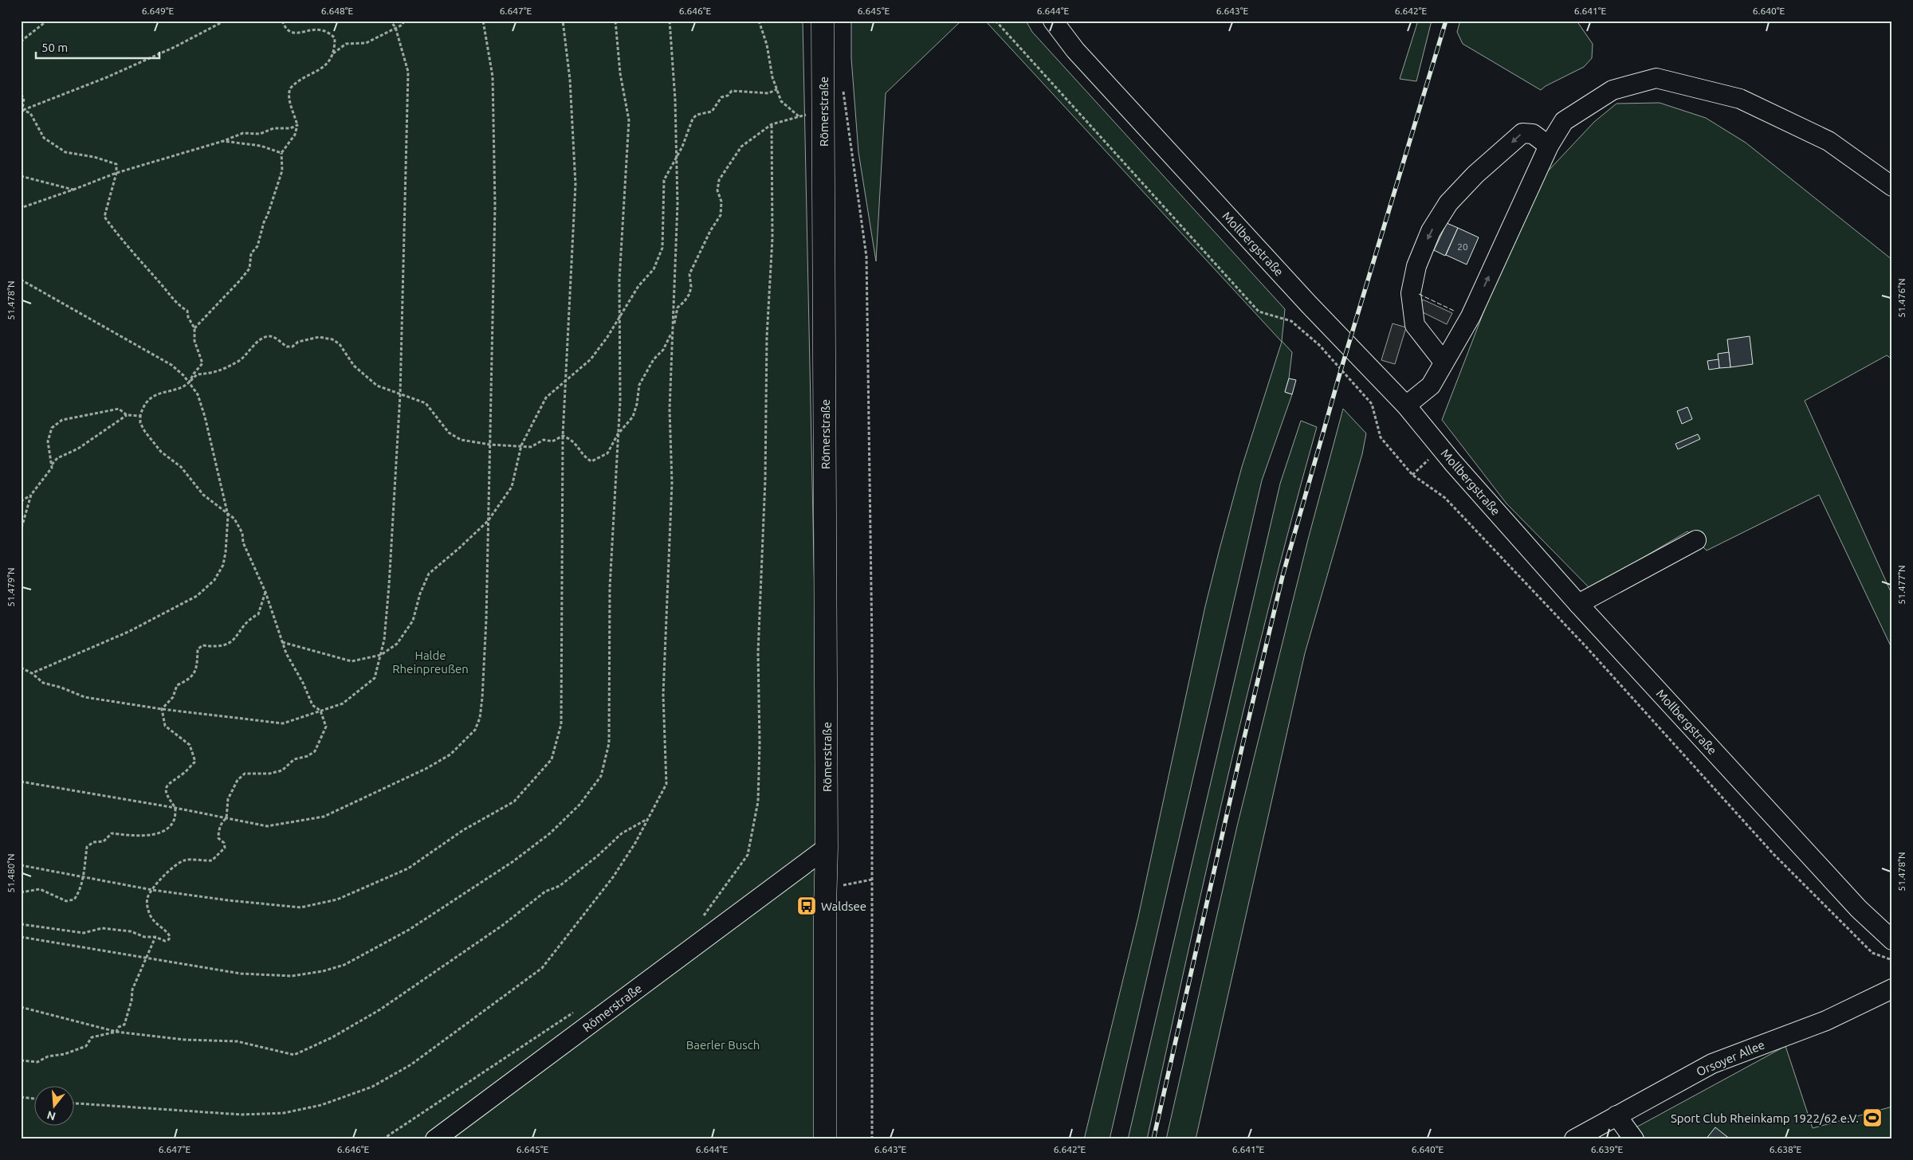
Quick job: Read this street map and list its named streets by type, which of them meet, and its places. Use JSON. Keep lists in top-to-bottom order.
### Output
{
  "streets": {
    "main road": ["Römerstraße"],
    "street": ["Mollbergstraße", "Orsoyer Allee"]
  },
  "parks": ["Halde Rheinpreußen", "Baerler Busch"],
  "places": {
    "bus stop": ["Waldsee"],
    "sports": ["Sport Club Rheinkamp 1922/62 e.V."]
  },
  "house_numbers": ["20"],
  "scale_bar": "50 m",
  "north": "bottom",
  "coordinates": [
    "6.649°E",
    "6.648°E",
    "6.647°E",
    "6.646°E",
    "6.645°E",
    "6.644°E",
    "6.643°E",
    "6.642°E",
    "6.641°E",
    "6.640°E",
    "51.476°N",
    "51.478°N",
    "51.477°N",
    "51.479°N",
    "51.480°N",
    "6.639°E",
    "6.638°E"
  ]
}
